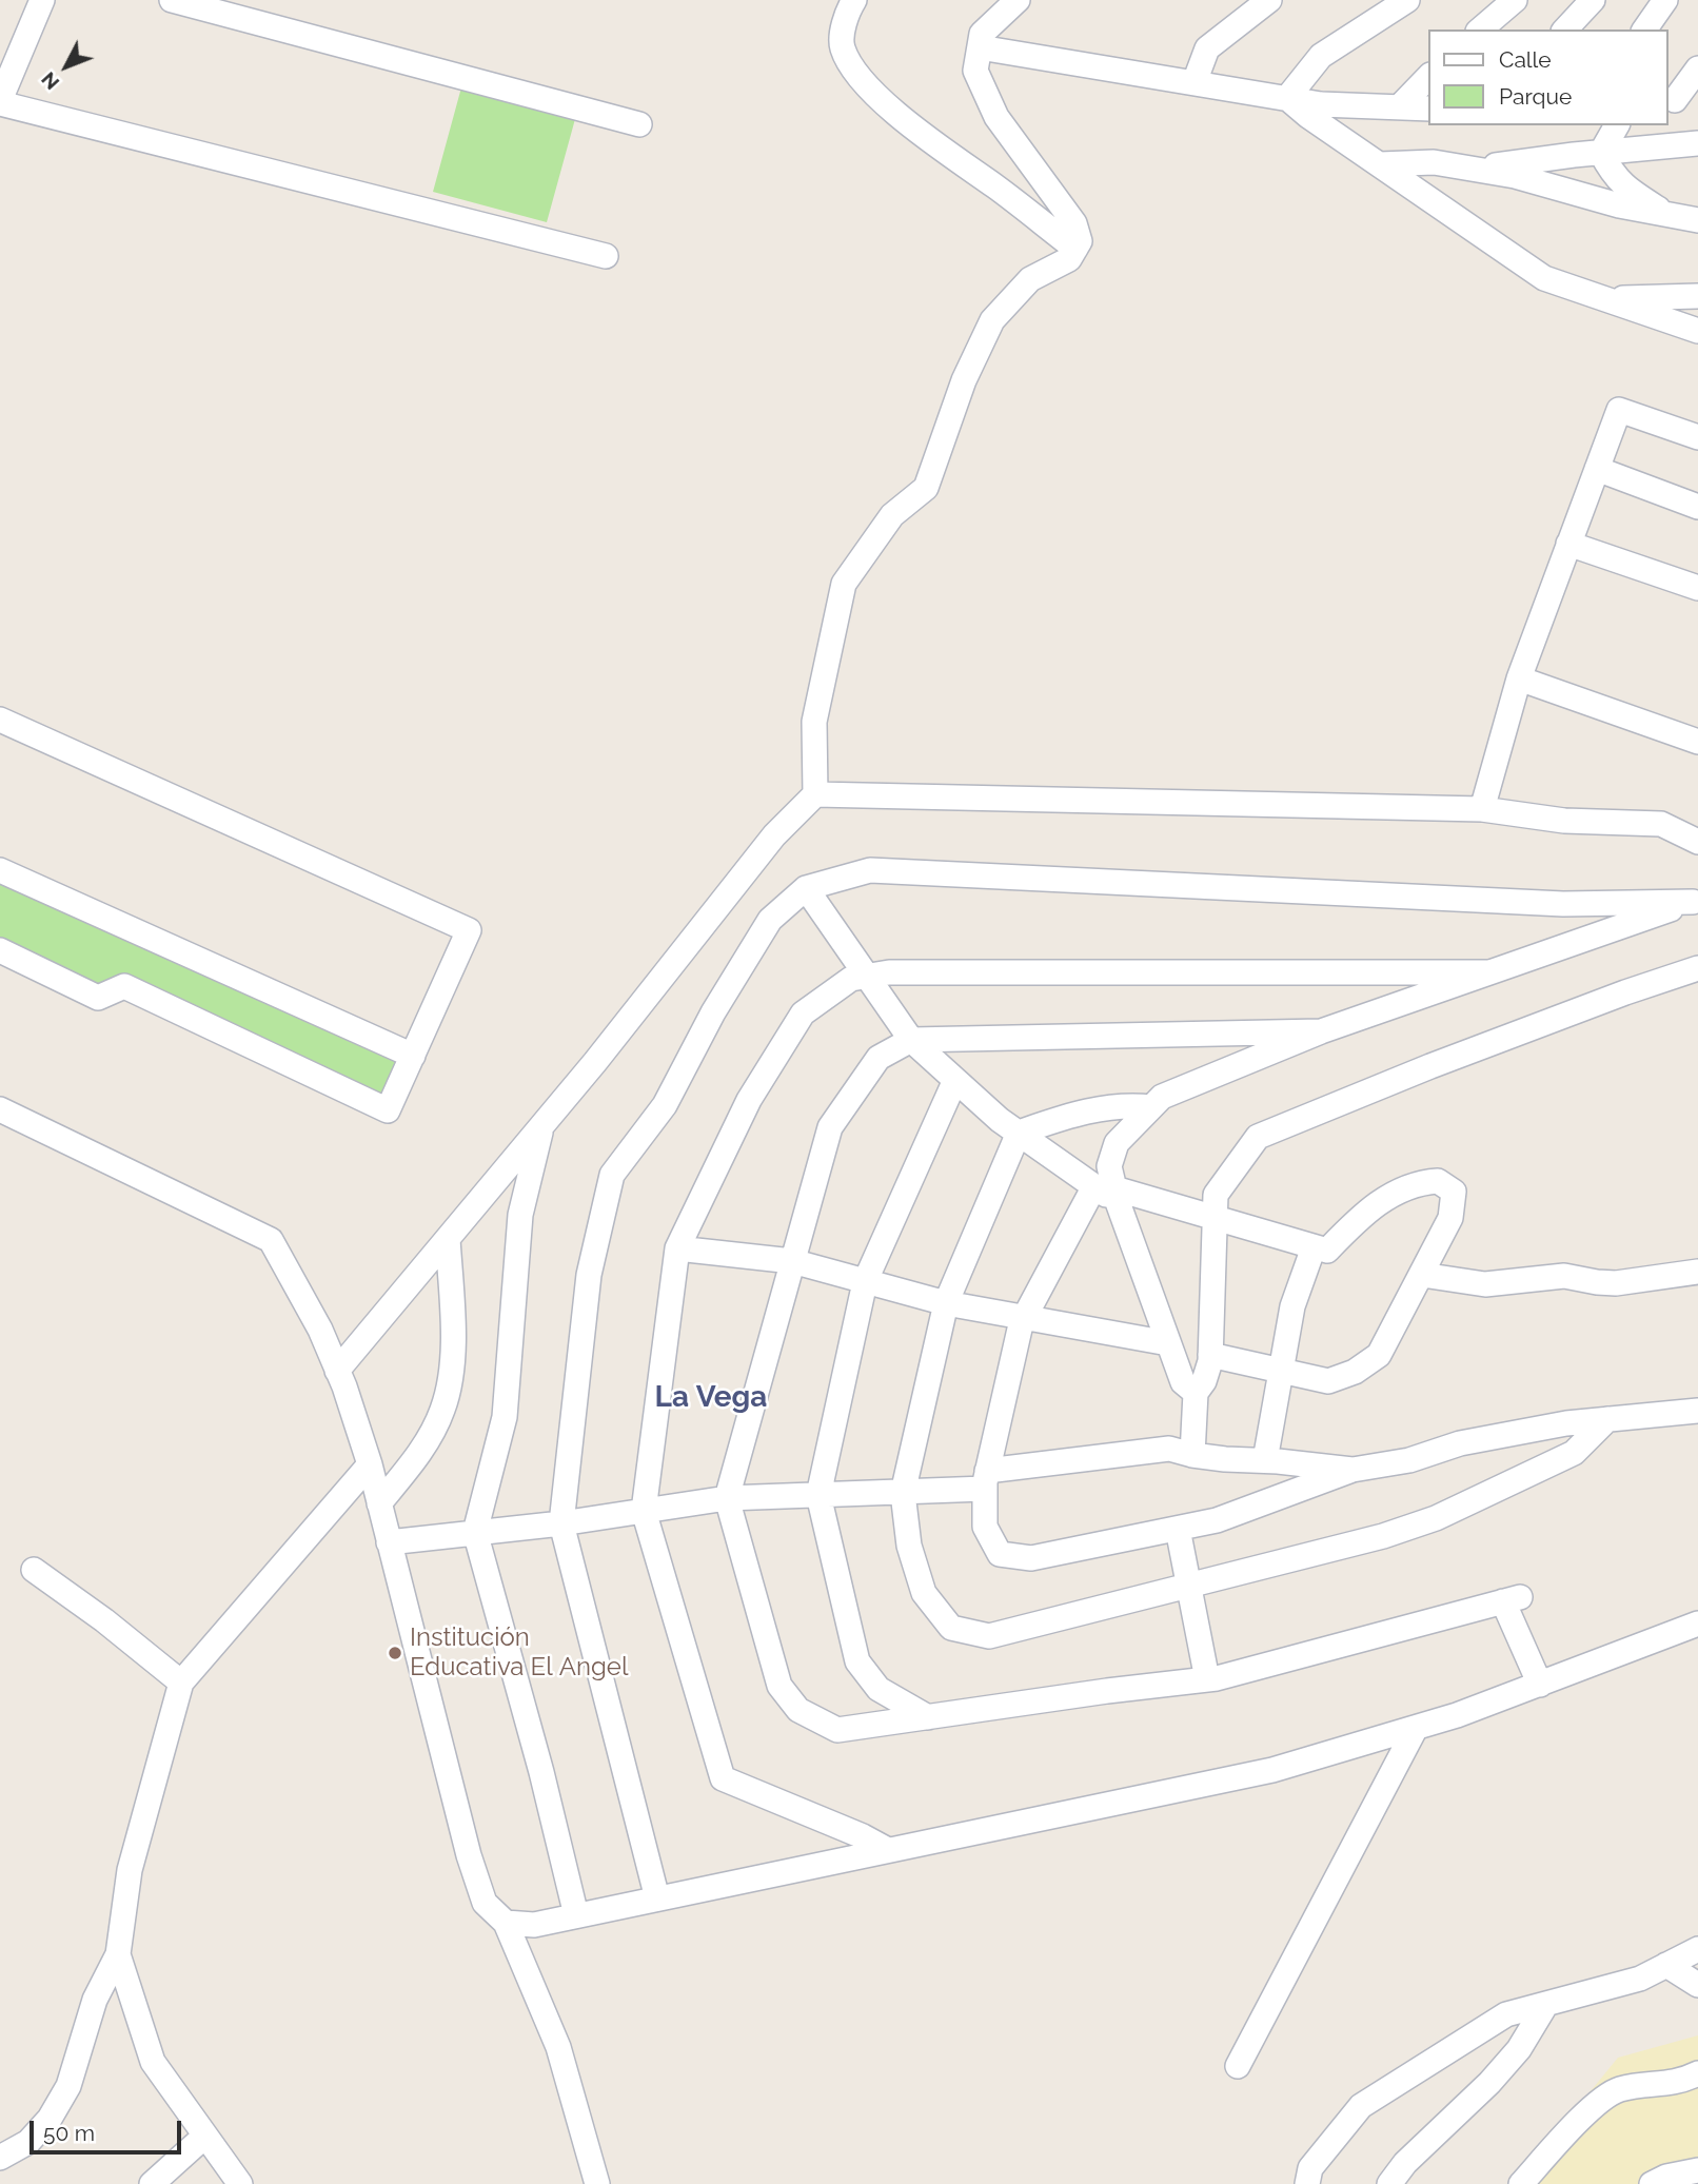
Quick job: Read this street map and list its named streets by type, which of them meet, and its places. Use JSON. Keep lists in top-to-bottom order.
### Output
{
  "districts": ["La Vega"],
  "places": ["Institución Educativa El Angel"],
  "legend": ["Calle", "Parque"],
  "scale_bar": "50 m",
  "north": "bottom left"
}
